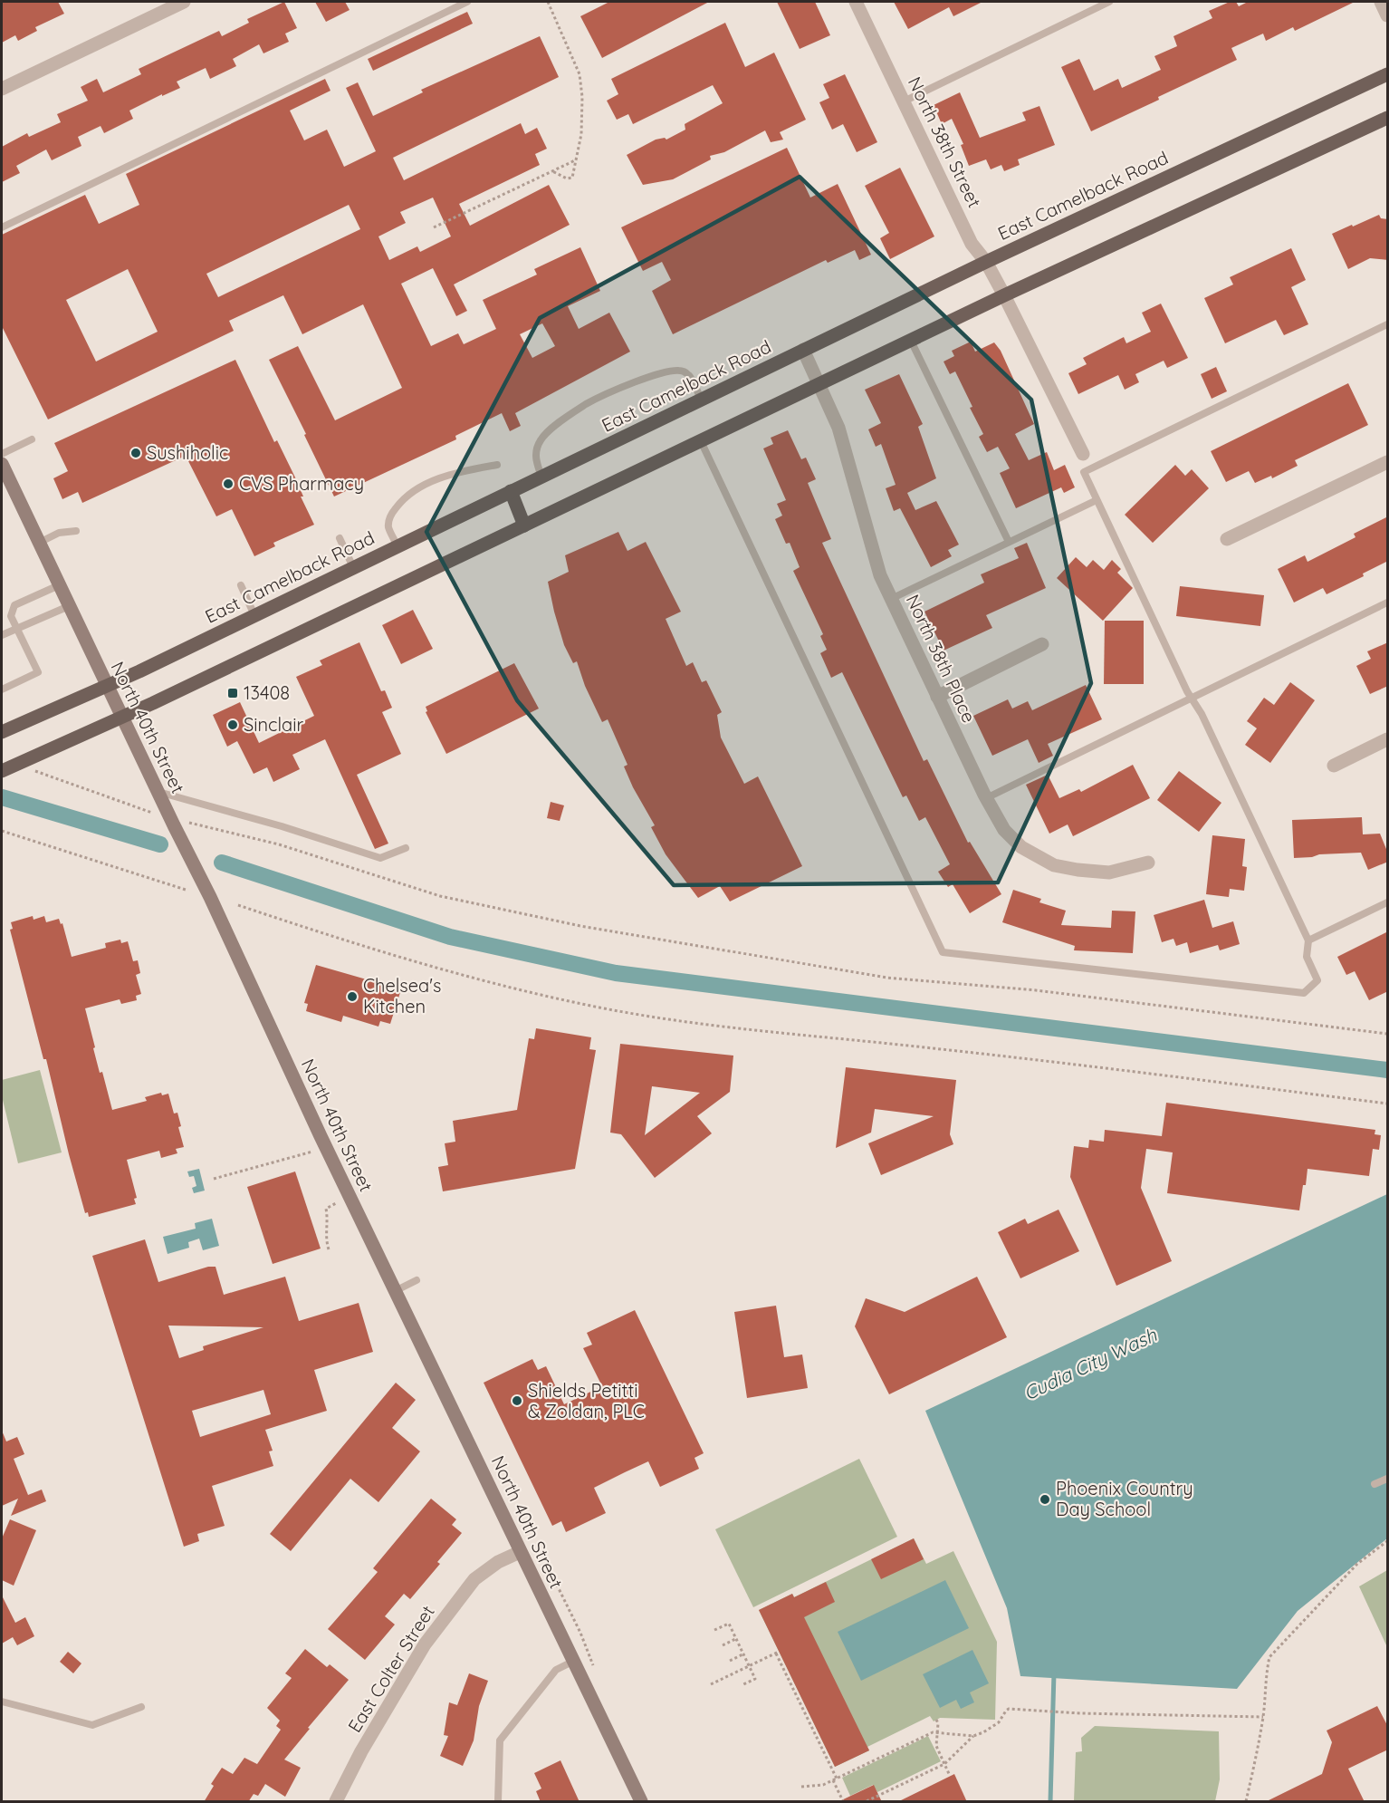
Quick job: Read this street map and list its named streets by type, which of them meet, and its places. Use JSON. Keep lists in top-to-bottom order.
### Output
{
  "streets": {
    "main road": ["East Camelback Road", "North 40th Street"],
    "street": ["North 38th Street", "North 38th Place", "East Colter Street"]
  },
  "crossings": [
    ["North 38th Street", "East Camelback Road"],
    ["East Camelback Road", "North 38th Place"],
    ["East Camelback Road", "North 40th Street"],
    ["North 40th Street", "East Colter Street"]
  ],
  "water": ["Cudia City Wash"],
  "places": {
    "other": [
      "Sushiholic",
      "CVS Pharmacy",
      "Sinclair",
      "Chelsea's Kitchen",
      "Shields Petitti & Zoldan, PLC",
      "Phoenix Country Day School"
    ],
    "transit": ["13408"]
  }
}
